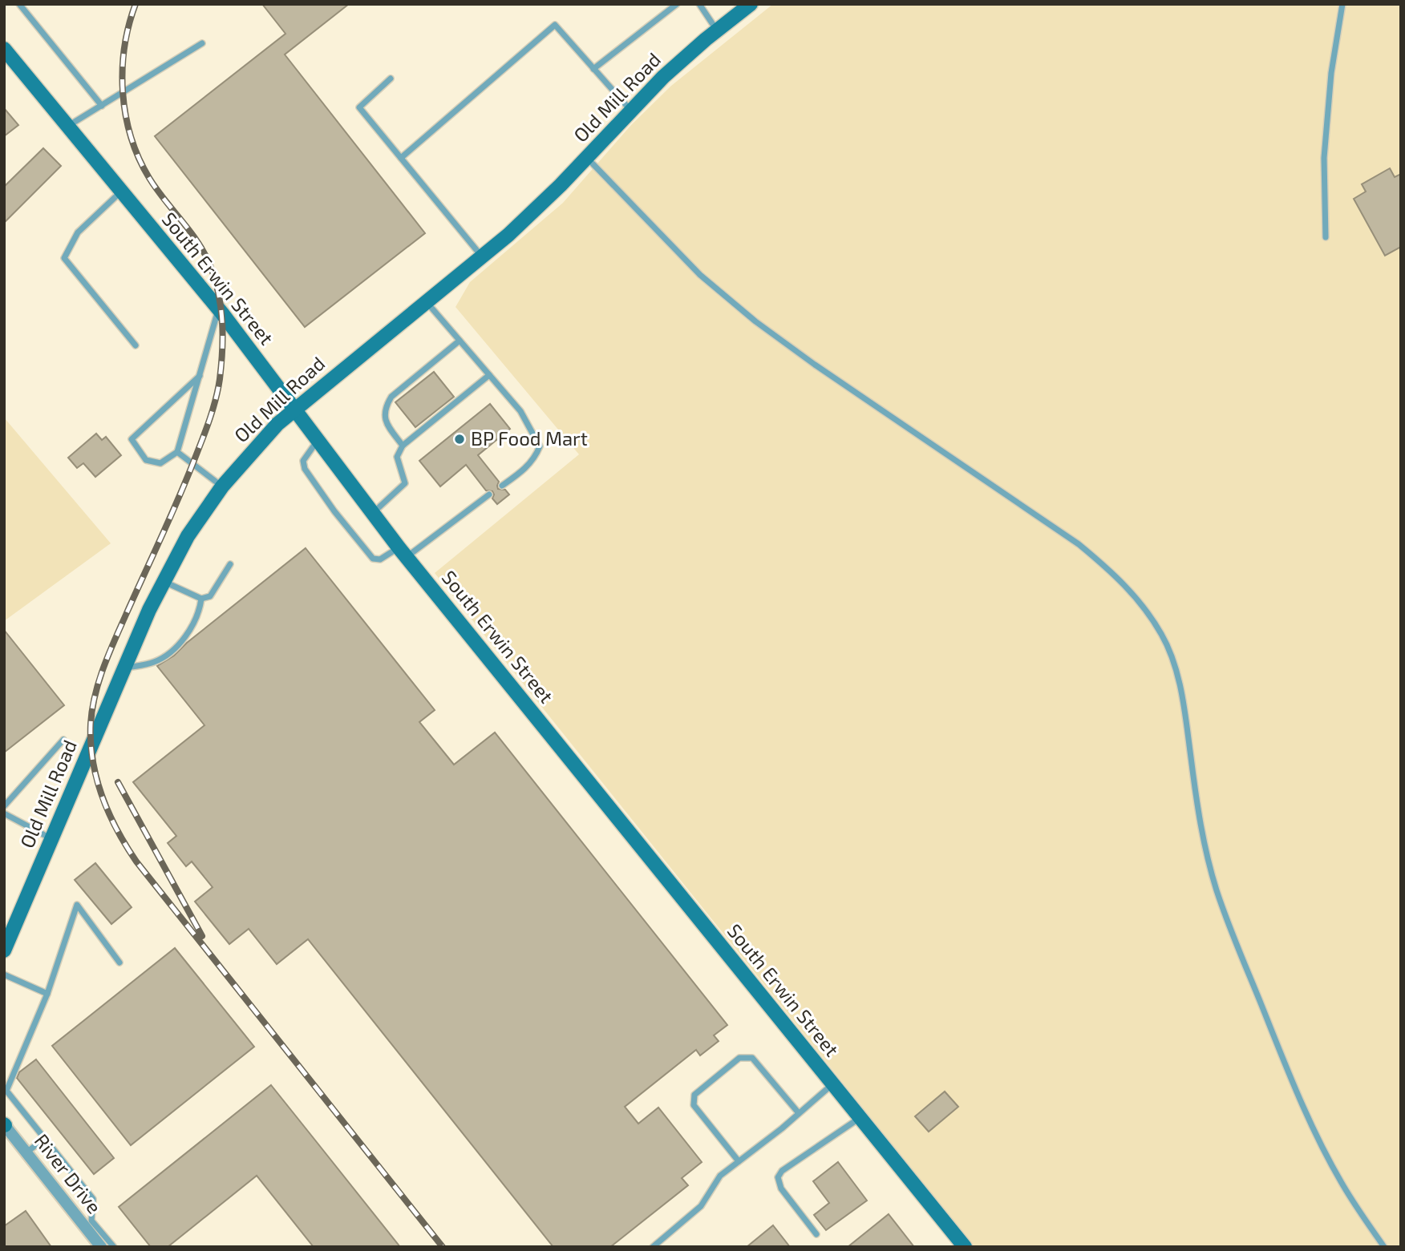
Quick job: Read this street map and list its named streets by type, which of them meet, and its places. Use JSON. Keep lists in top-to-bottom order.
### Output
{
  "streets": {
    "street": ["Old Mill Road", "South Erwin Street", "River Drive"]
  },
  "crossings": [
    ["Old Mill Road", "South Erwin Street"]
  ],
  "places": ["BP Food Mart"]
}
